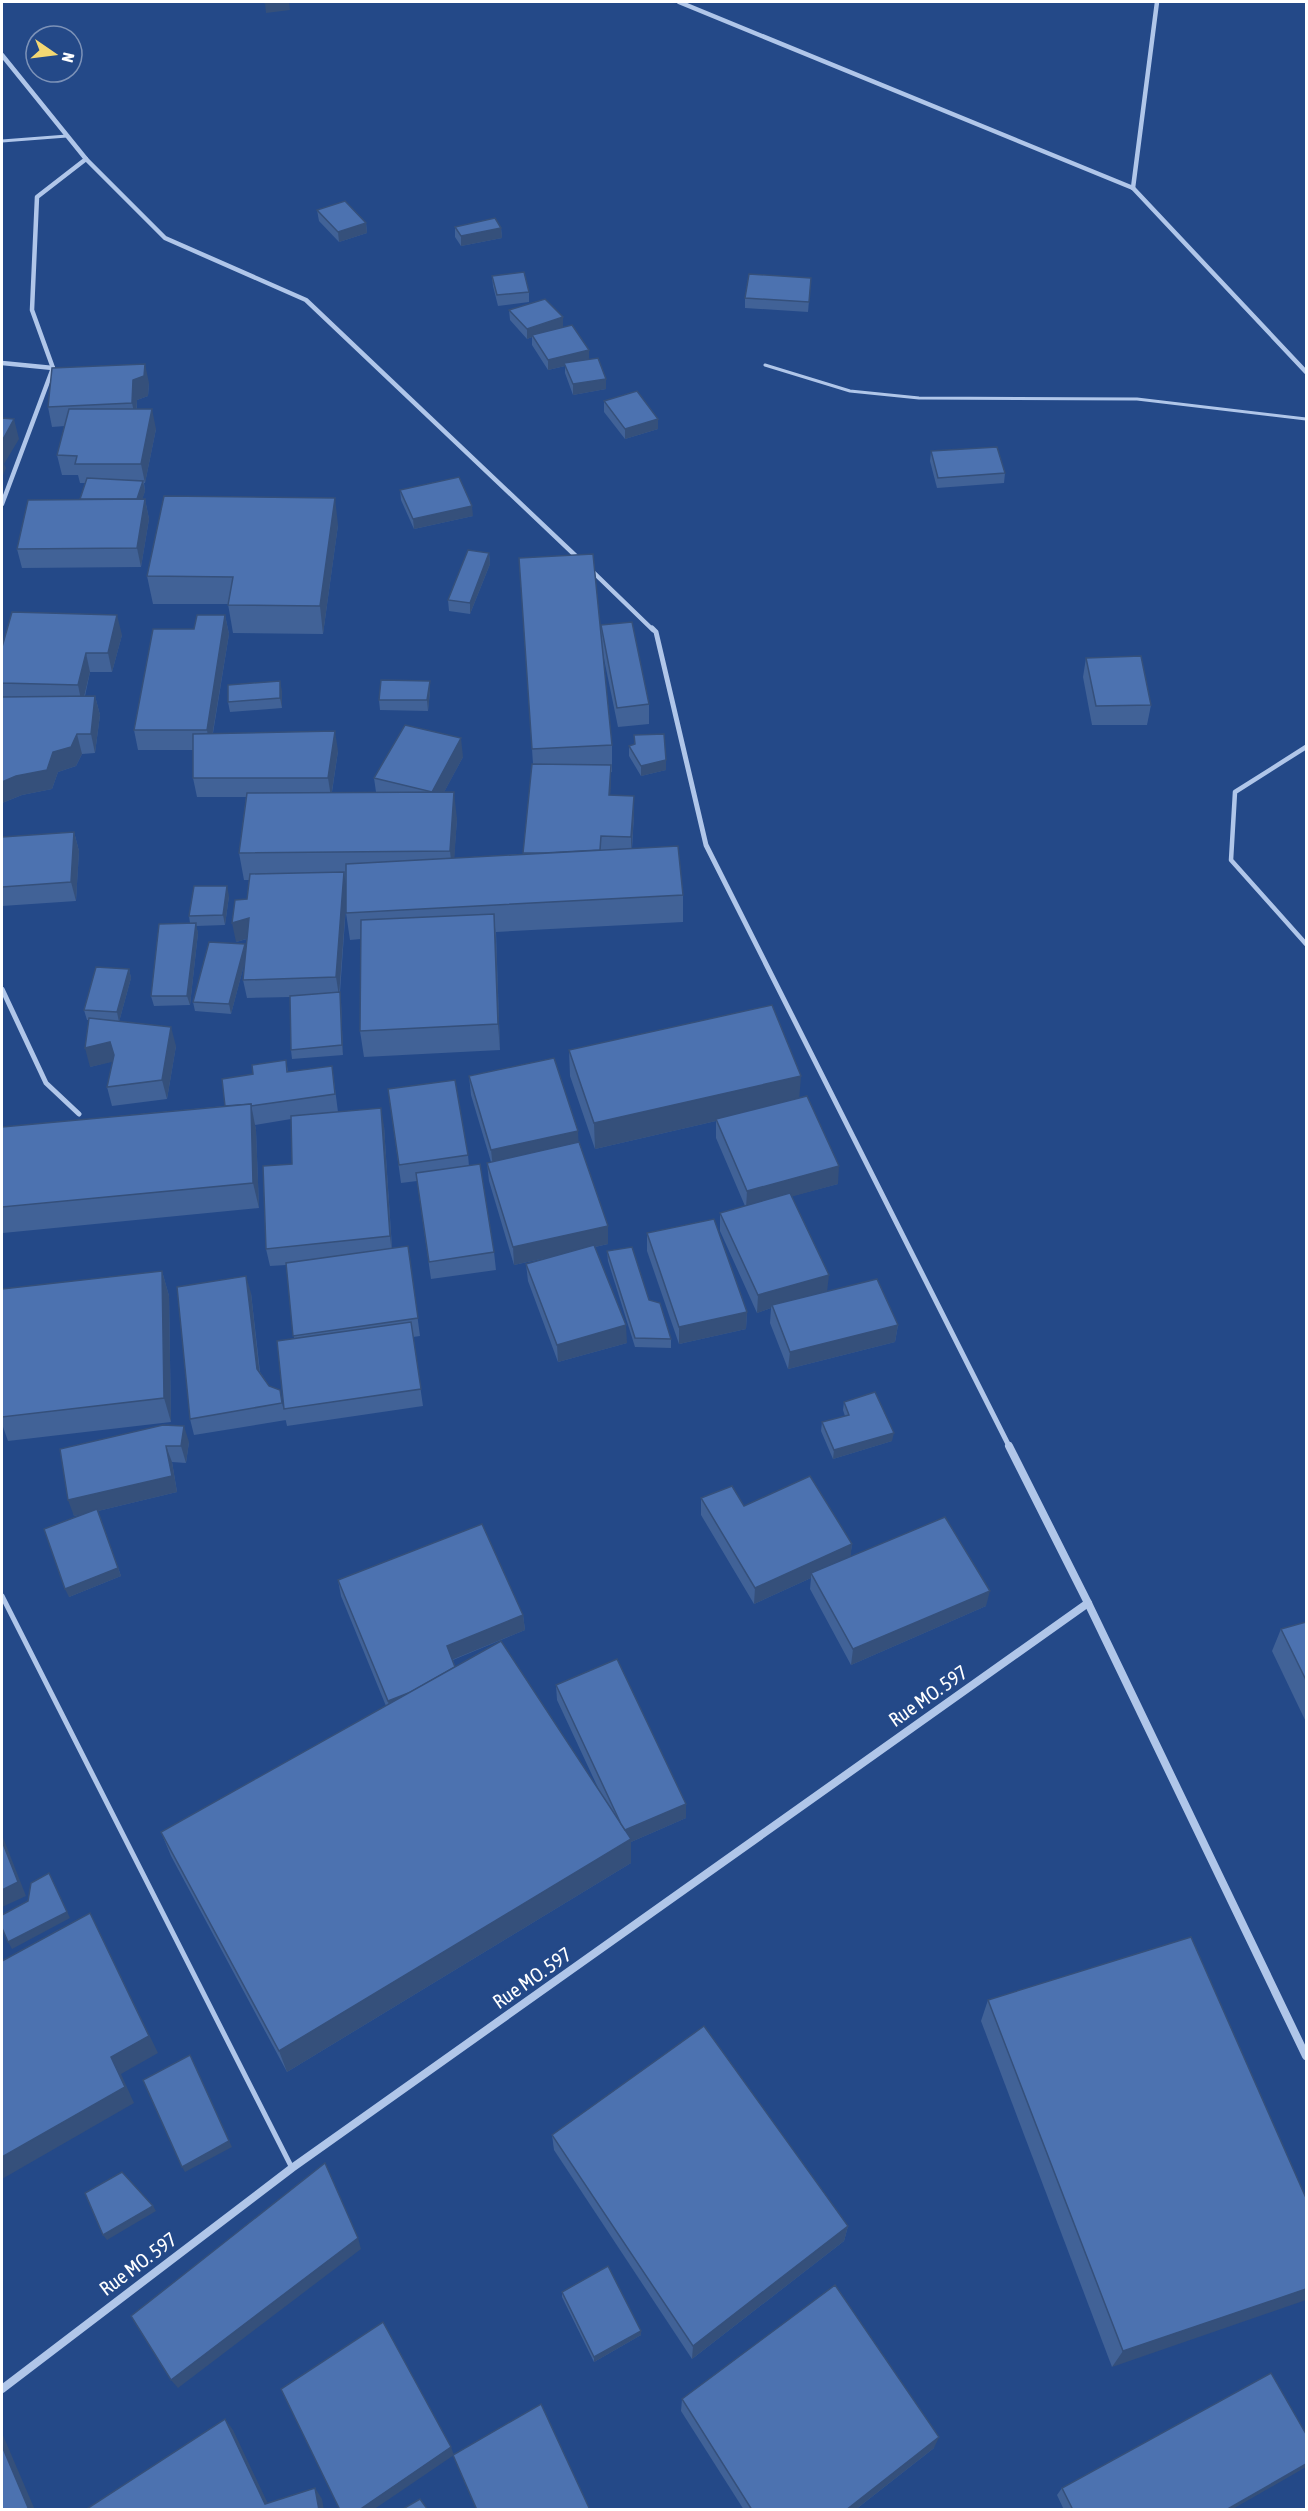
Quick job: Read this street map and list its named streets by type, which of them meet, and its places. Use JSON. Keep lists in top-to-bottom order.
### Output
{
  "streets": {
    "street": ["Rue MO. 597"]
  },
  "north": "right"
}
